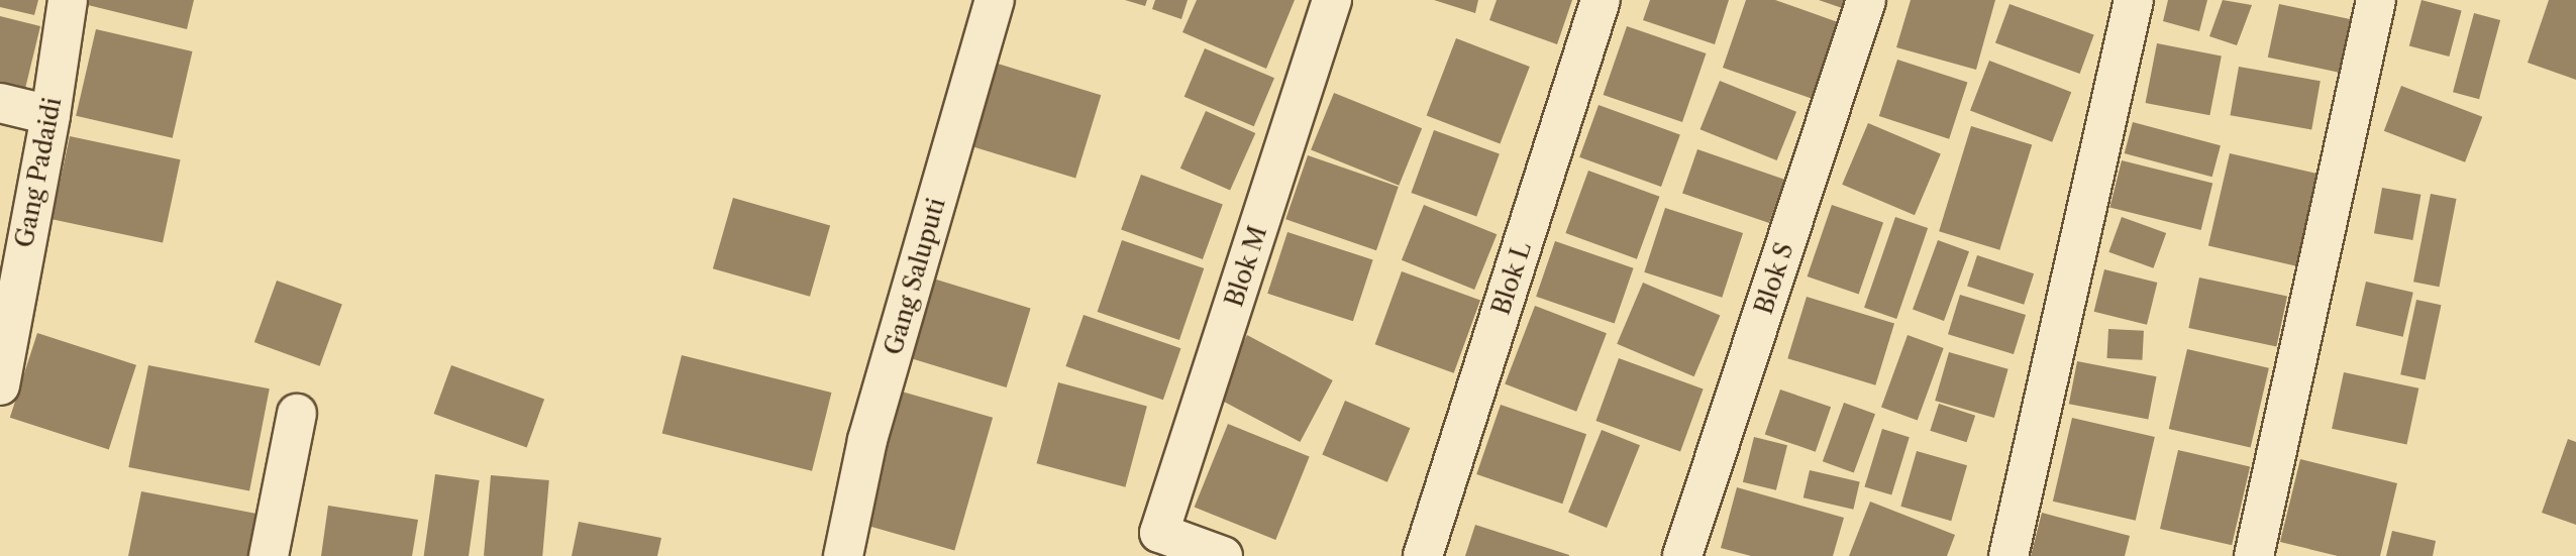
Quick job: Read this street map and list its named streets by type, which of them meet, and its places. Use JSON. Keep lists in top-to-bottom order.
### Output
{
  "streets": {
    "street": [
      "Gang Padaidi",
      "Blok M",
      "Gang Saluputi",
      "Blok L",
      "Blok S"
    ]
  }
}
